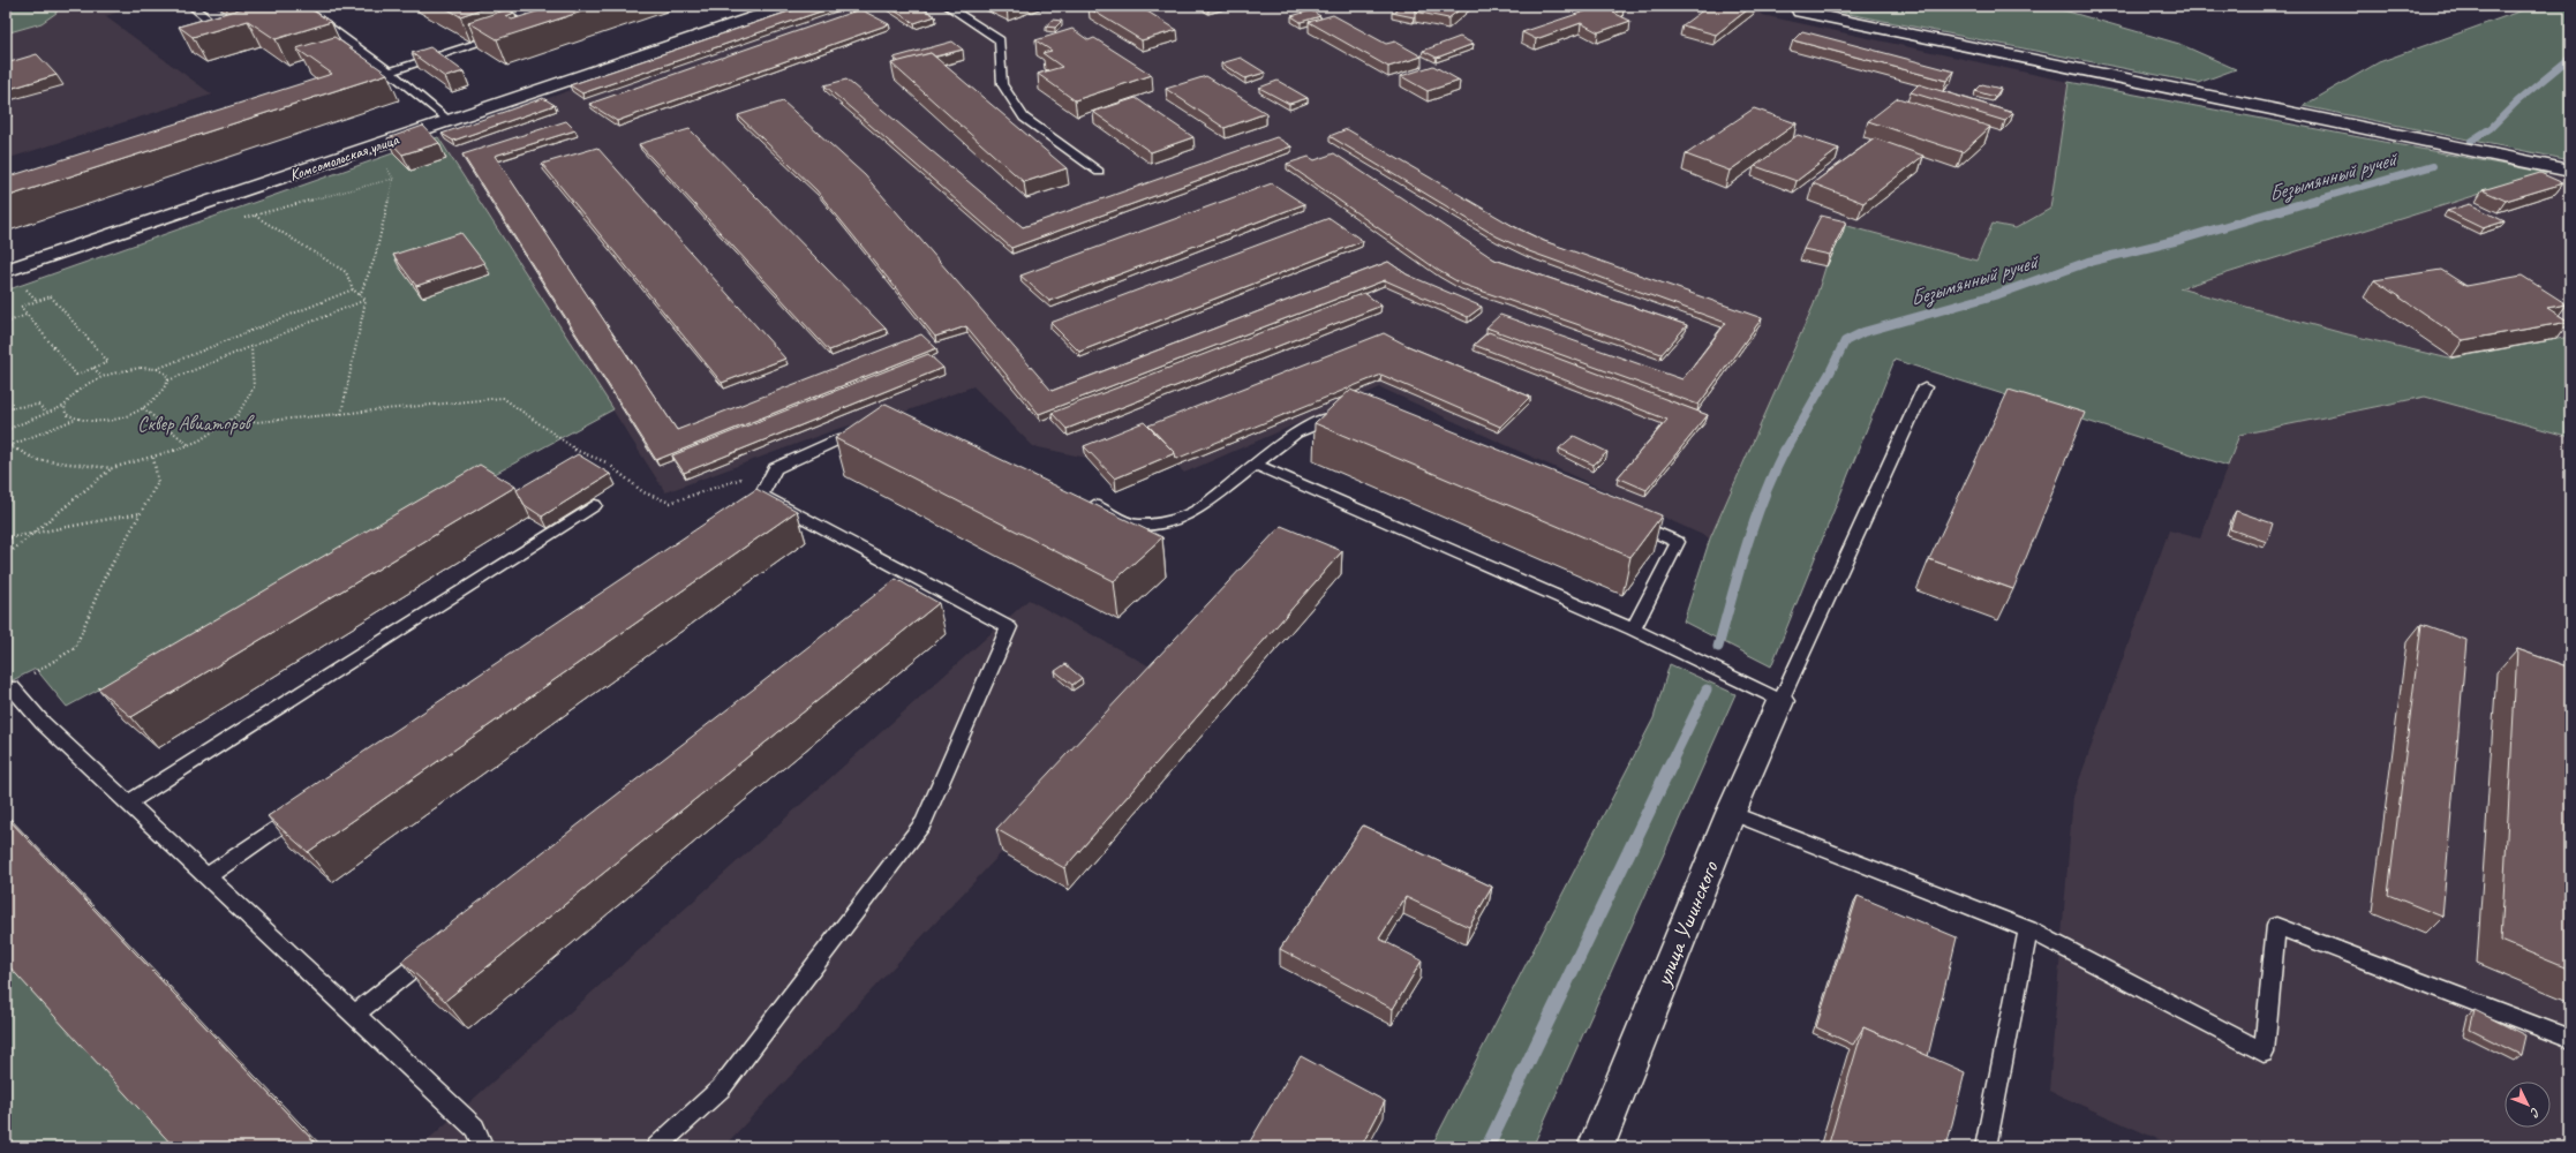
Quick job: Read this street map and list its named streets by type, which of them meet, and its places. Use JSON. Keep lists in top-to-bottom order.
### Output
{
  "streets": {
    "street": ["Комсомольская улица", "улица Ушинского"]
  },
  "water": ["Безымянный ручей"],
  "parks": ["Сквер Авиаторов"],
  "north": "bottom right"
}
